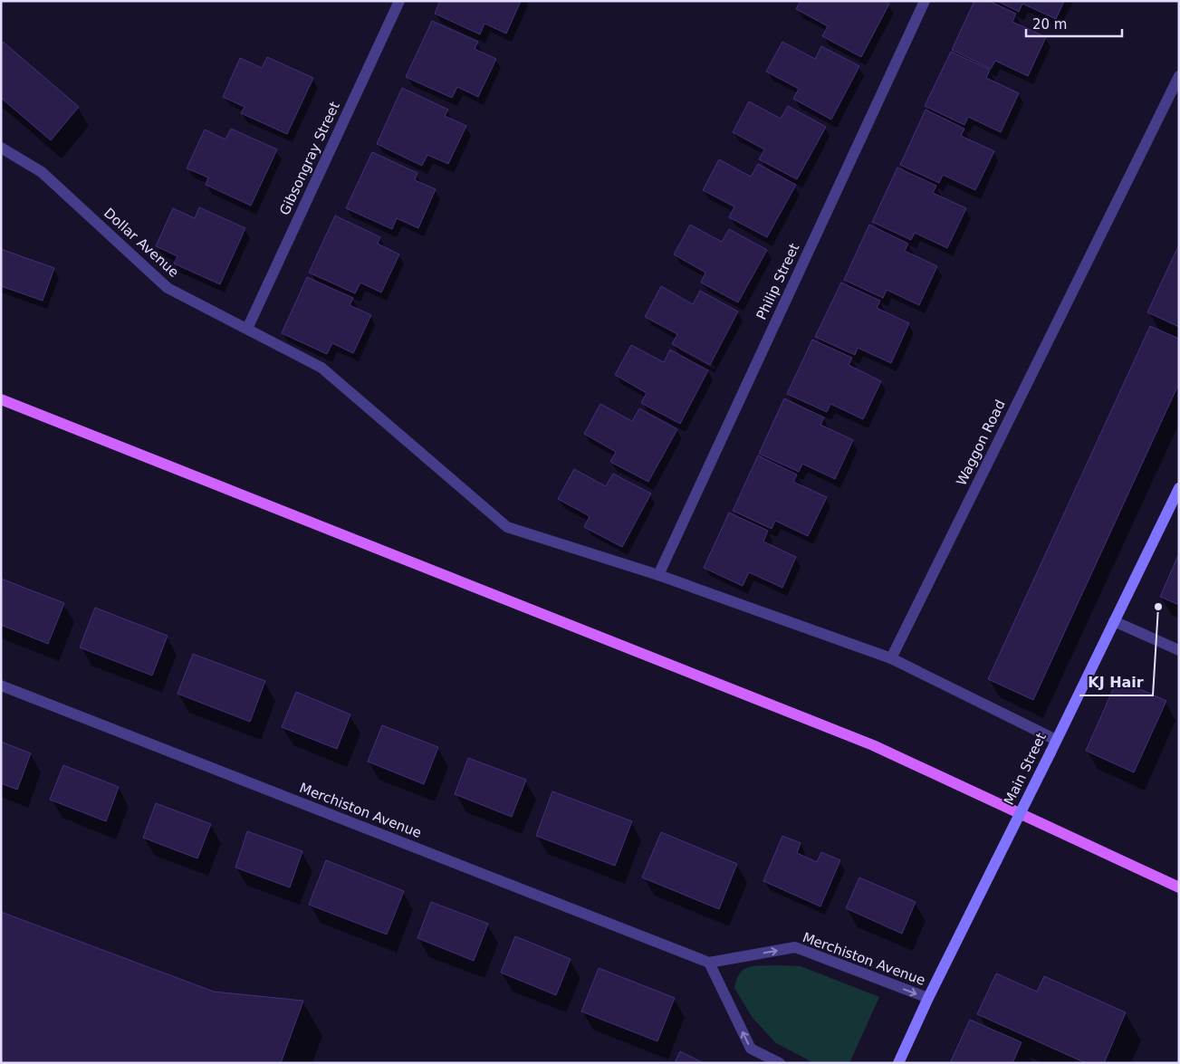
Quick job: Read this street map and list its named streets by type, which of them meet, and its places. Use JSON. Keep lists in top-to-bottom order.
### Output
{
  "streets": {
    "main road": ["Main Street"],
    "street": [
      "Gibsongray Street",
      "Dollar Avenue",
      "Philip Street",
      "Waggon Road",
      "Merchiston Avenue"
    ]
  },
  "crossings": [
    ["Gibsongray Street", "Dollar Avenue"],
    ["Dollar Avenue", "Philip Street"],
    ["Dollar Avenue", "Waggon Road"],
    ["Main Street", "Merchiston Avenue"]
  ],
  "places": ["KJ Hair"],
  "scale_bar": "20 m"
}
